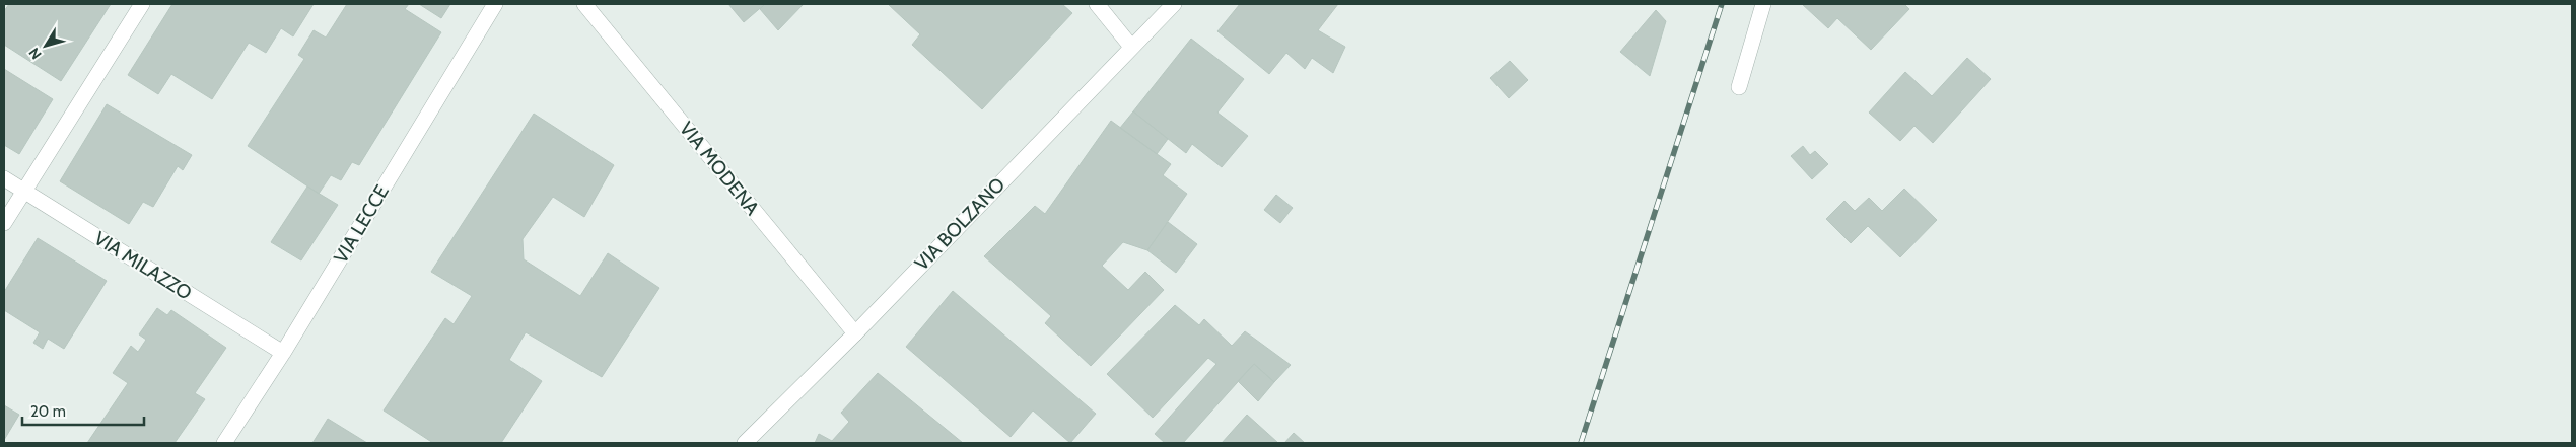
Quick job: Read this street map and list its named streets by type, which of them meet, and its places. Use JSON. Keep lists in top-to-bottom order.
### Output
{
  "streets": {
    "street": [
      "VIA MODENA",
      "VIA LECCE",
      "VIA BOLZANO",
      "VIA MILAZZO"
    ]
  },
  "crossings": [
    ["VIA MODENA", "VIA BOLZANO"],
    ["VIA LECCE", "VIA MILAZZO"]
  ],
  "scale_bar": "20 m",
  "north": "bottom left"
}
